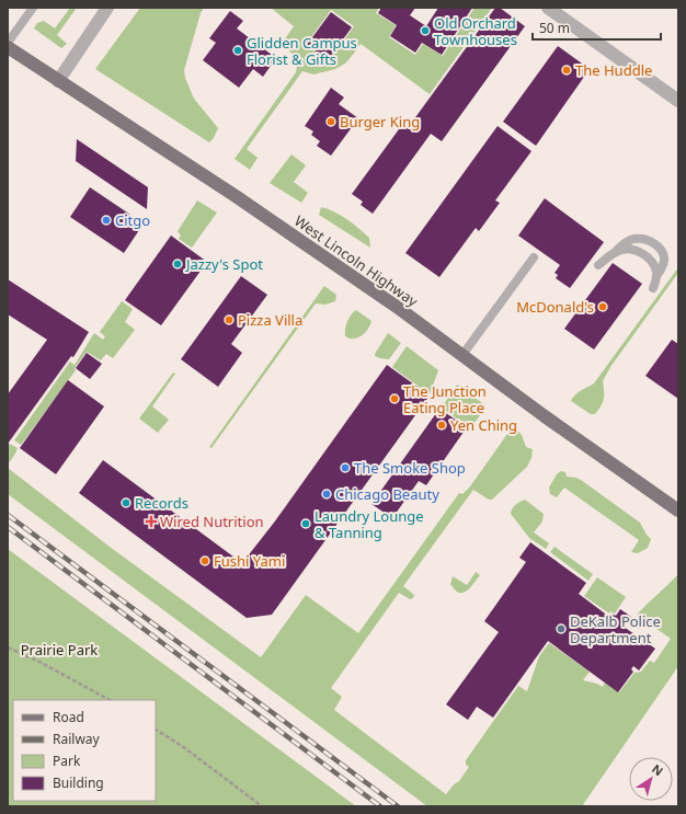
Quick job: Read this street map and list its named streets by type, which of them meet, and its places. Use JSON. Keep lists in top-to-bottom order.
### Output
{
  "streets": {
    "main road": ["West Lincoln Highway"]
  },
  "parks": ["Prairie Park"],
  "places": {
    "other": [
      "Old Orchard Townhouses",
      "Glidden Campus Florist & Gifts",
      "The Huddle",
      "Burger King",
      "Citgo",
      "Jazzy's Spot",
      "McDonald's",
      "Pizza Villa",
      "The Junction Eating Place",
      "Yen Ching",
      "The Smoke Shop",
      "Chicago Beauty",
      "Records",
      "Laundry Lounge & Tanning",
      "Fushi Yami",
      "DeKalb Police Department"
    ],
    "health": ["Wired Nutrition"]
  },
  "legend": [
    "Road",
    "Railway",
    "Park",
    "Building"
  ],
  "scale_bar": "50 m",
  "north": "top right"
}
